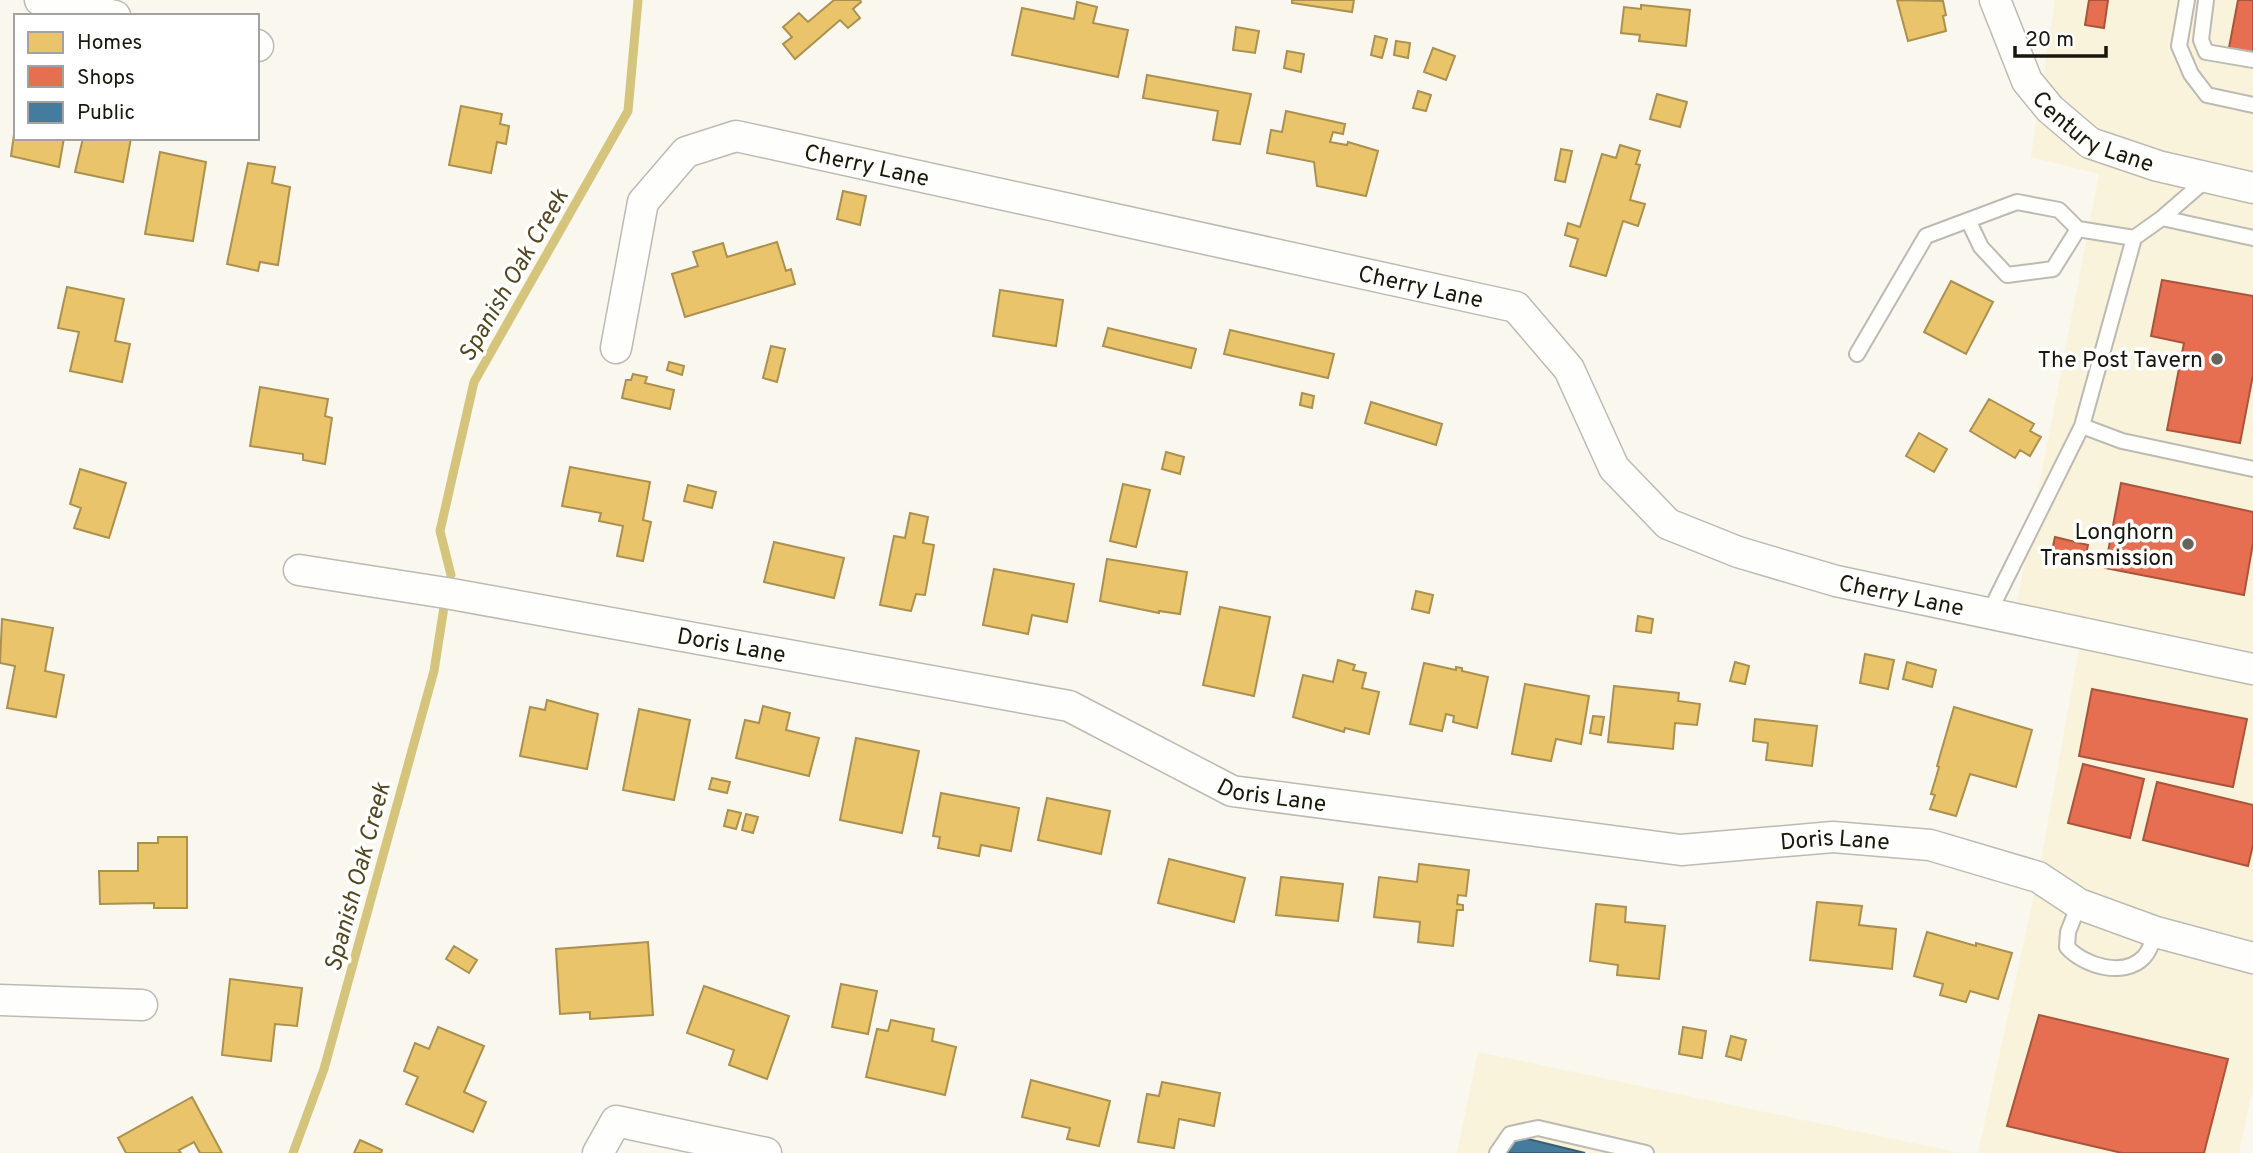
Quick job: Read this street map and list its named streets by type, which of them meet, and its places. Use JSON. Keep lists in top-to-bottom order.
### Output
{
  "streets": {
    "street": ["Century Lane", "Cherry Lane", "Doris Lane"]
  },
  "water": ["Spanish Oak Creek"],
  "places": ["The Post Tavern", "Longhorn Transmission"],
  "legend": ["Homes", "Shops", "Public"],
  "scale_bar": "20 m"
}
